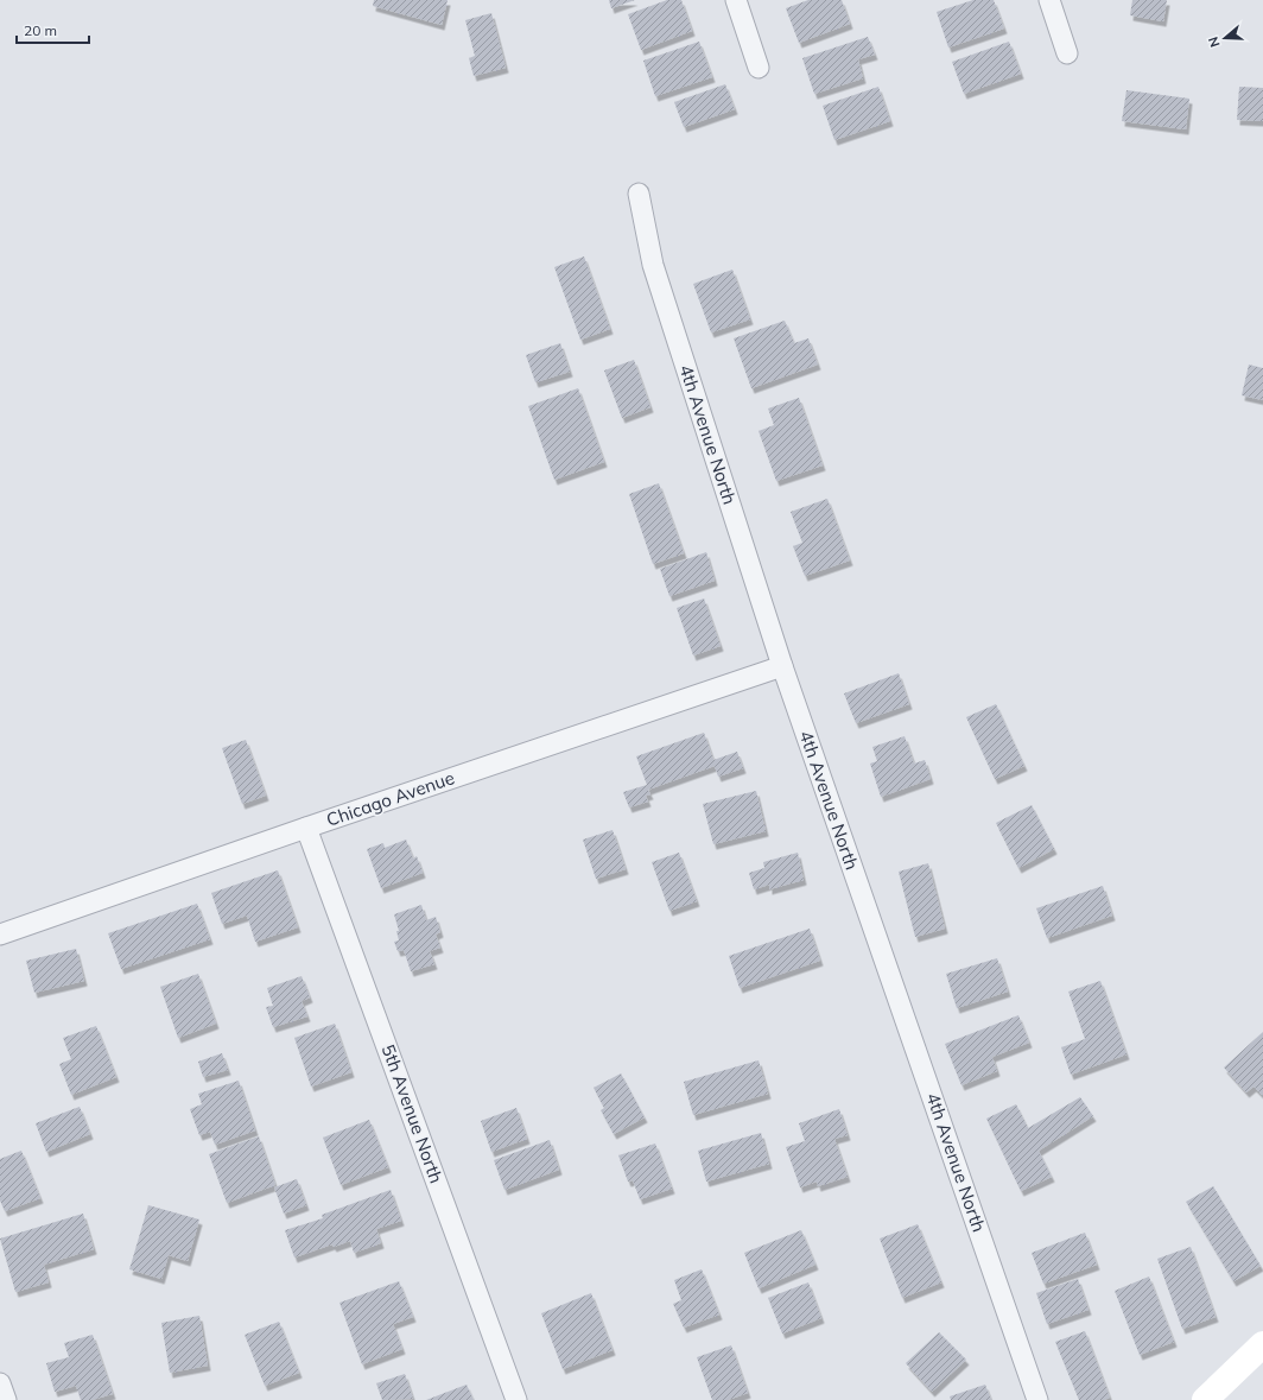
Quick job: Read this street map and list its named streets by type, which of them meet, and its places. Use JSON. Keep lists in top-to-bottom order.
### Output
{
  "streets": {
    "street": ["4th Avenue North", "Chicago Avenue", "5th Avenue North"]
  },
  "crossings": [
    ["4th Avenue North", "Chicago Avenue"],
    ["Chicago Avenue", "5th Avenue North"]
  ],
  "scale_bar": "20 m",
  "north": "left"
}
